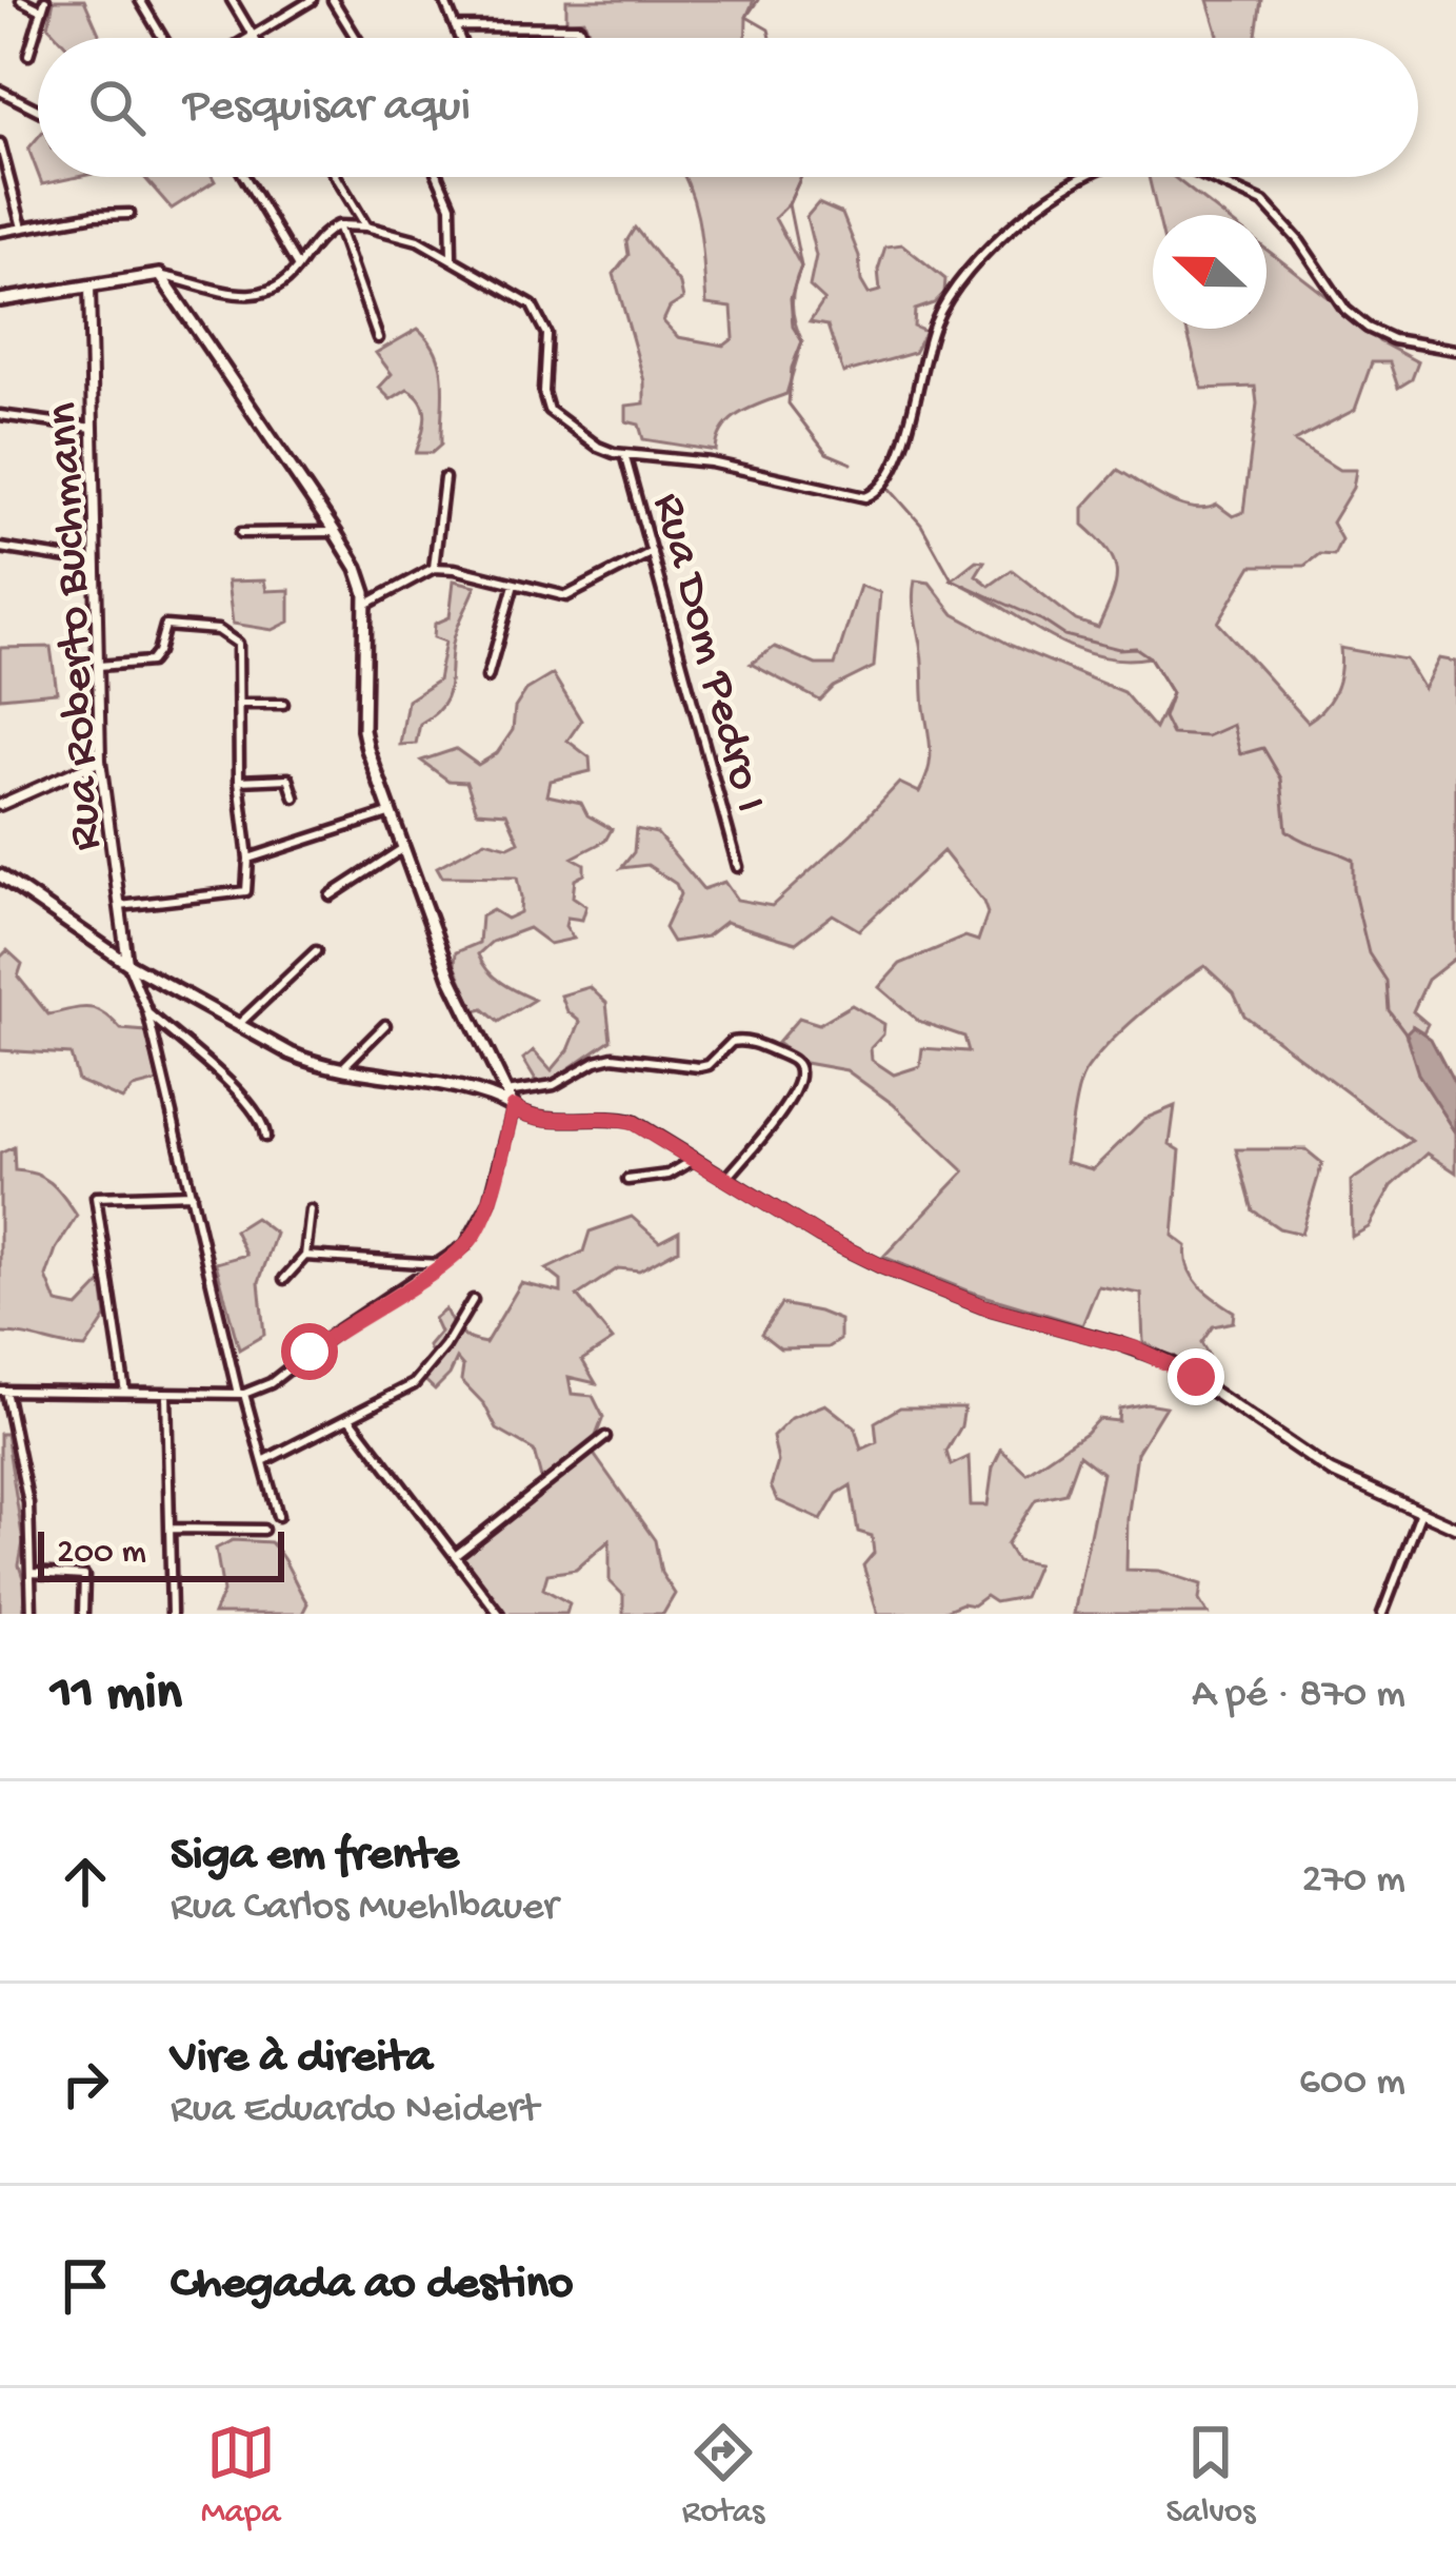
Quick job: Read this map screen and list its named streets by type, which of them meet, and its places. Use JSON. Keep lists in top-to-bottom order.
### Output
{
  "streets": {
    "street": ["Rua Roberto Buchmann", "Rua Dom Pedro I"]
  },
  "scale_bar": "200 m",
  "north": "left",
  "page": {
    "search": "Pesquisar aqui",
    "scale": "200 m",
    "heading": ["11 min", "A pé · 870 m"],
    "list": [
      ["Siga em frente", "Rua Carlos Muehlbauer", "270 m"],
      ["Vire à direita", "Rua Eduardo Neidert", "600 m"],
      "Chegada ao destino"
    ],
    "nav": ["Mapa", "Rotas", "Salvos"]
  }
}
